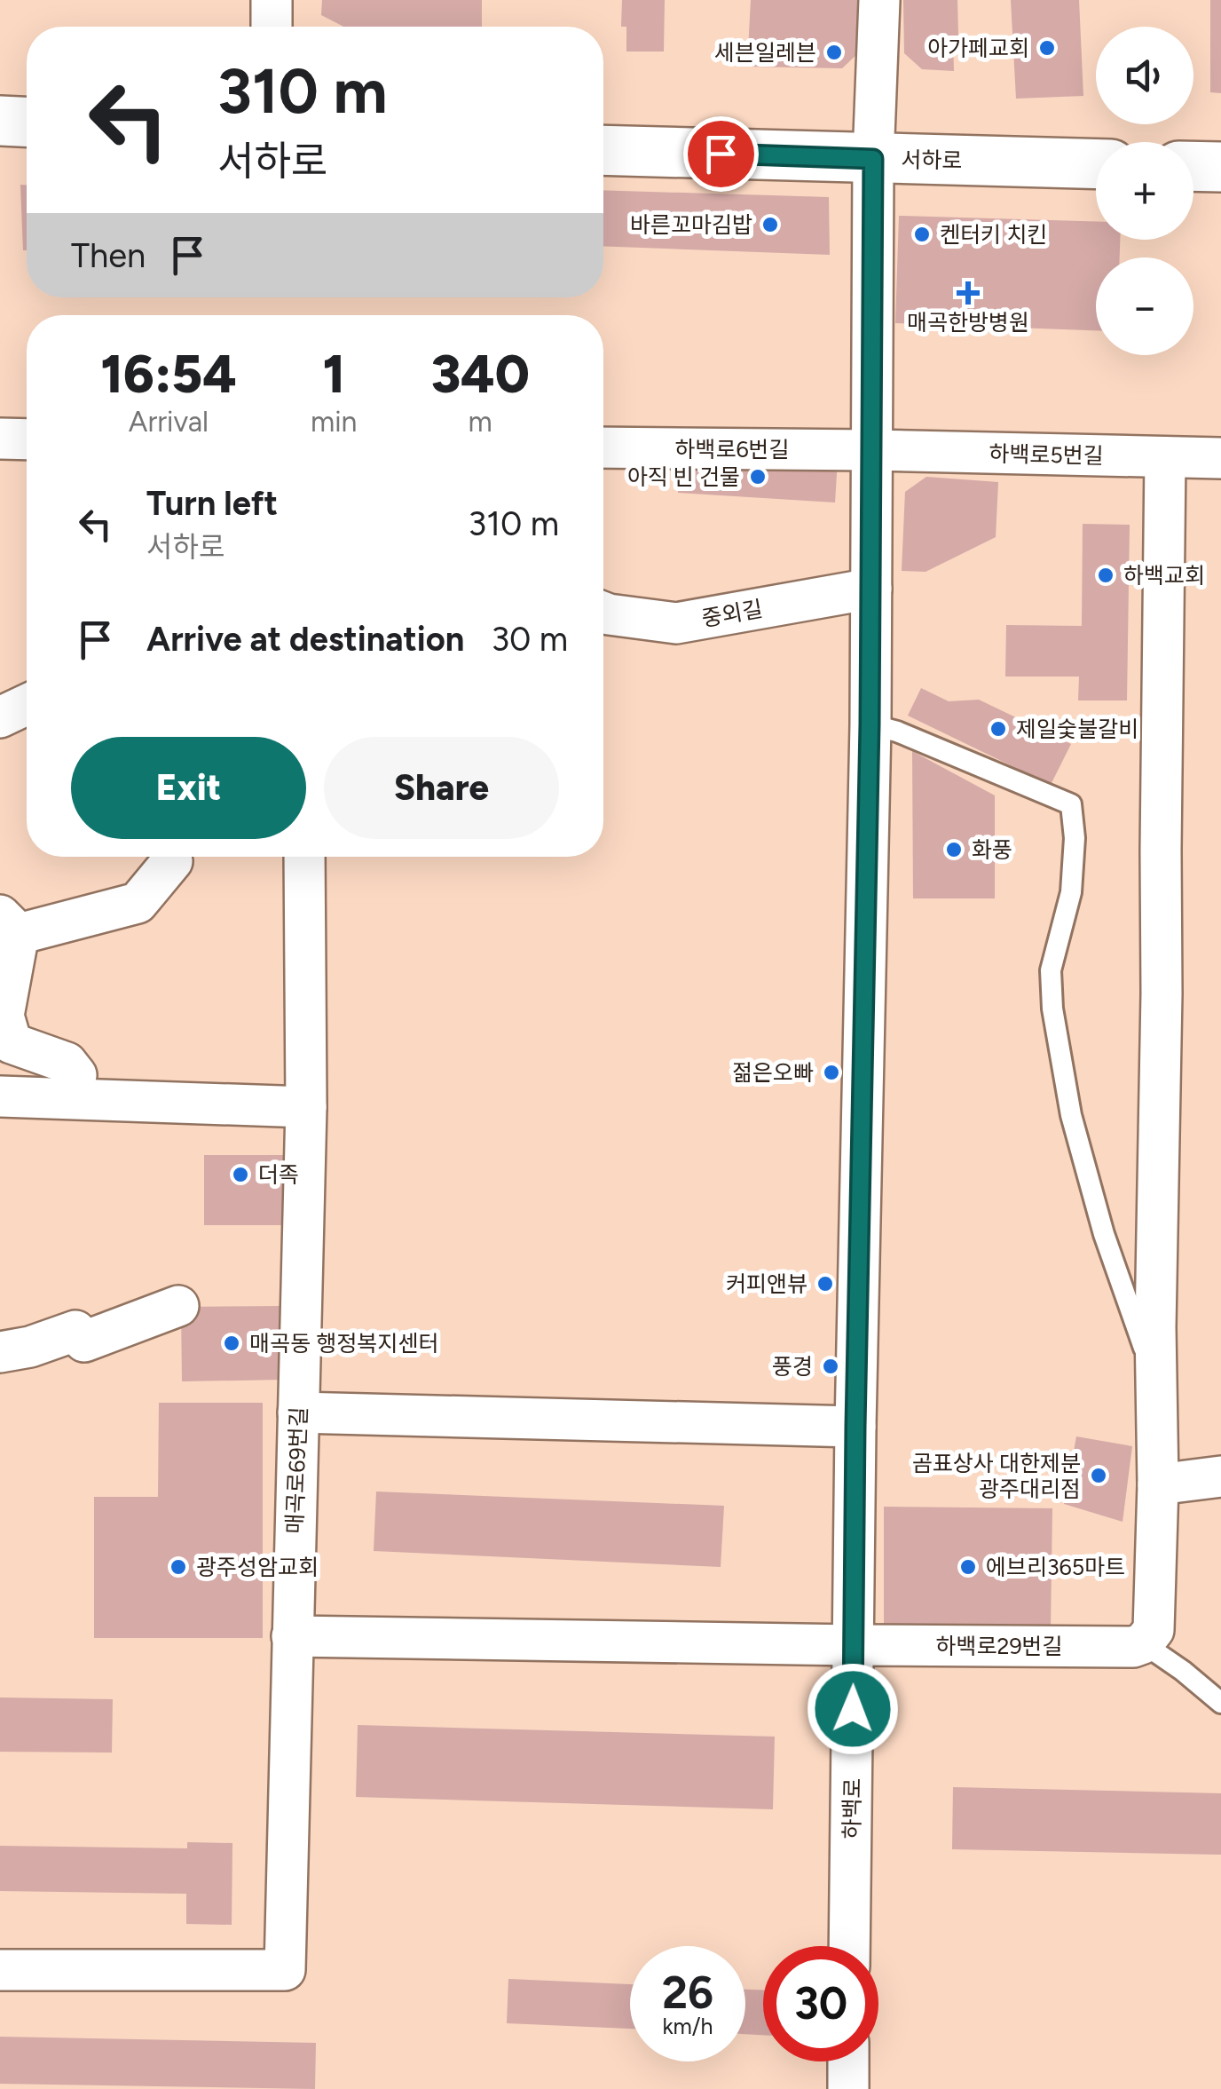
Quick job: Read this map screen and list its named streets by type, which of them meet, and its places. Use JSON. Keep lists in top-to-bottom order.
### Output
{
  "streets": {
    "main road": ["서하로"],
    "street": [
      "하백로6번길",
      "하백로5번길",
      "중외길",
      "매곡로69번길",
      "하백로29번길",
      "하백로"
    ]
  },
  "crossings": [
    ["서하로", "하백로"],
    ["하백로6번길", "하백로5번길"],
    ["하백로6번길", "하백로"],
    ["하백로5번길", "하백로"],
    ["중외길", "하백로"],
    ["매곡로69번길", "하백로29번길"],
    ["하백로29번길", "하백로"]
  ],
  "places": {
    "other": [
      "아가페교회",
      "세븐일레븐",
      "바른꼬마김밥",
      "켄터키 치킨",
      "아직 빈 건물",
      "하백교회",
      "제일숯불갈비",
      "화풍",
      "젊은오빠",
      "더족",
      "커피앤뷰",
      "매곡동 행정복지센터",
      "풍경",
      "곰표상사 대한제분 광주대리점",
      "광주성암교회",
      "에브리365마트"
    ],
    "health": ["매곡한방병원"]
  },
  "page": {
    "map_buttons": ["+", "−"],
    "turn": ["310 m", "서하로"],
    "then": "Then",
    "eta": [
      "16:54",
      "Arrival",
      "1",
      "min",
      "340",
      "m"
    ],
    "list": [
      {
        "name": "Turn left",
        "note": "서하로",
        "value": "310 m"
      },
      {
        "name": "Arrive at destination",
        "value": "30 m"
      }
    ],
    "buttons": ["Exit", "Share"],
    "speed": "26 km/h",
    "limit": "30"
  }
}
